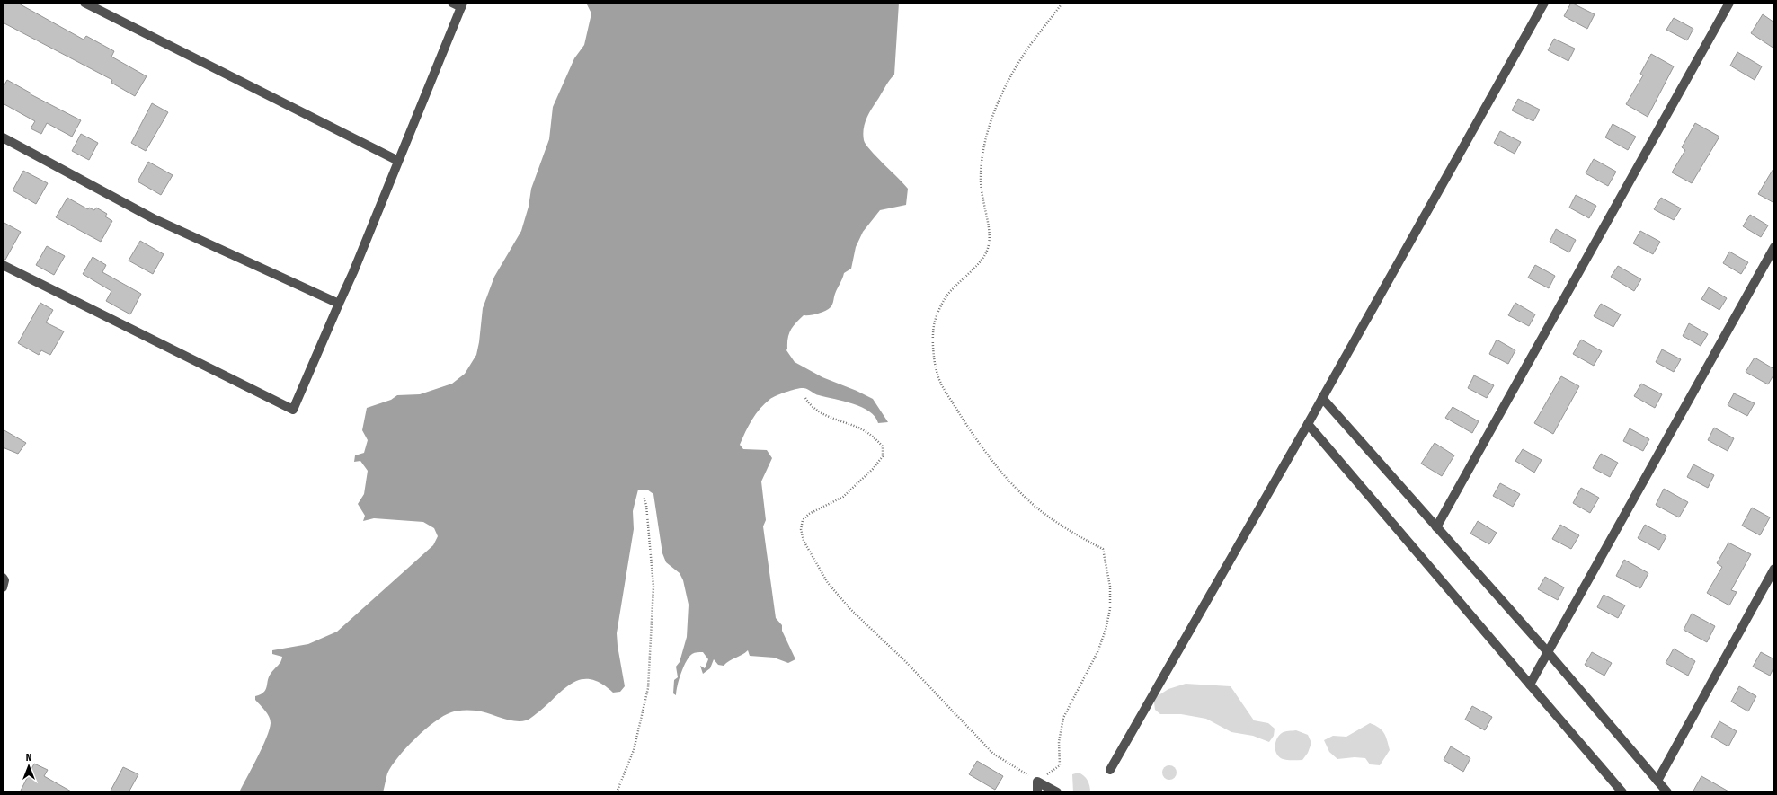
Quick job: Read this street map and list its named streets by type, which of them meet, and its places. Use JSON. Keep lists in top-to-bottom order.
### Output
{
  "north": "top"
}
